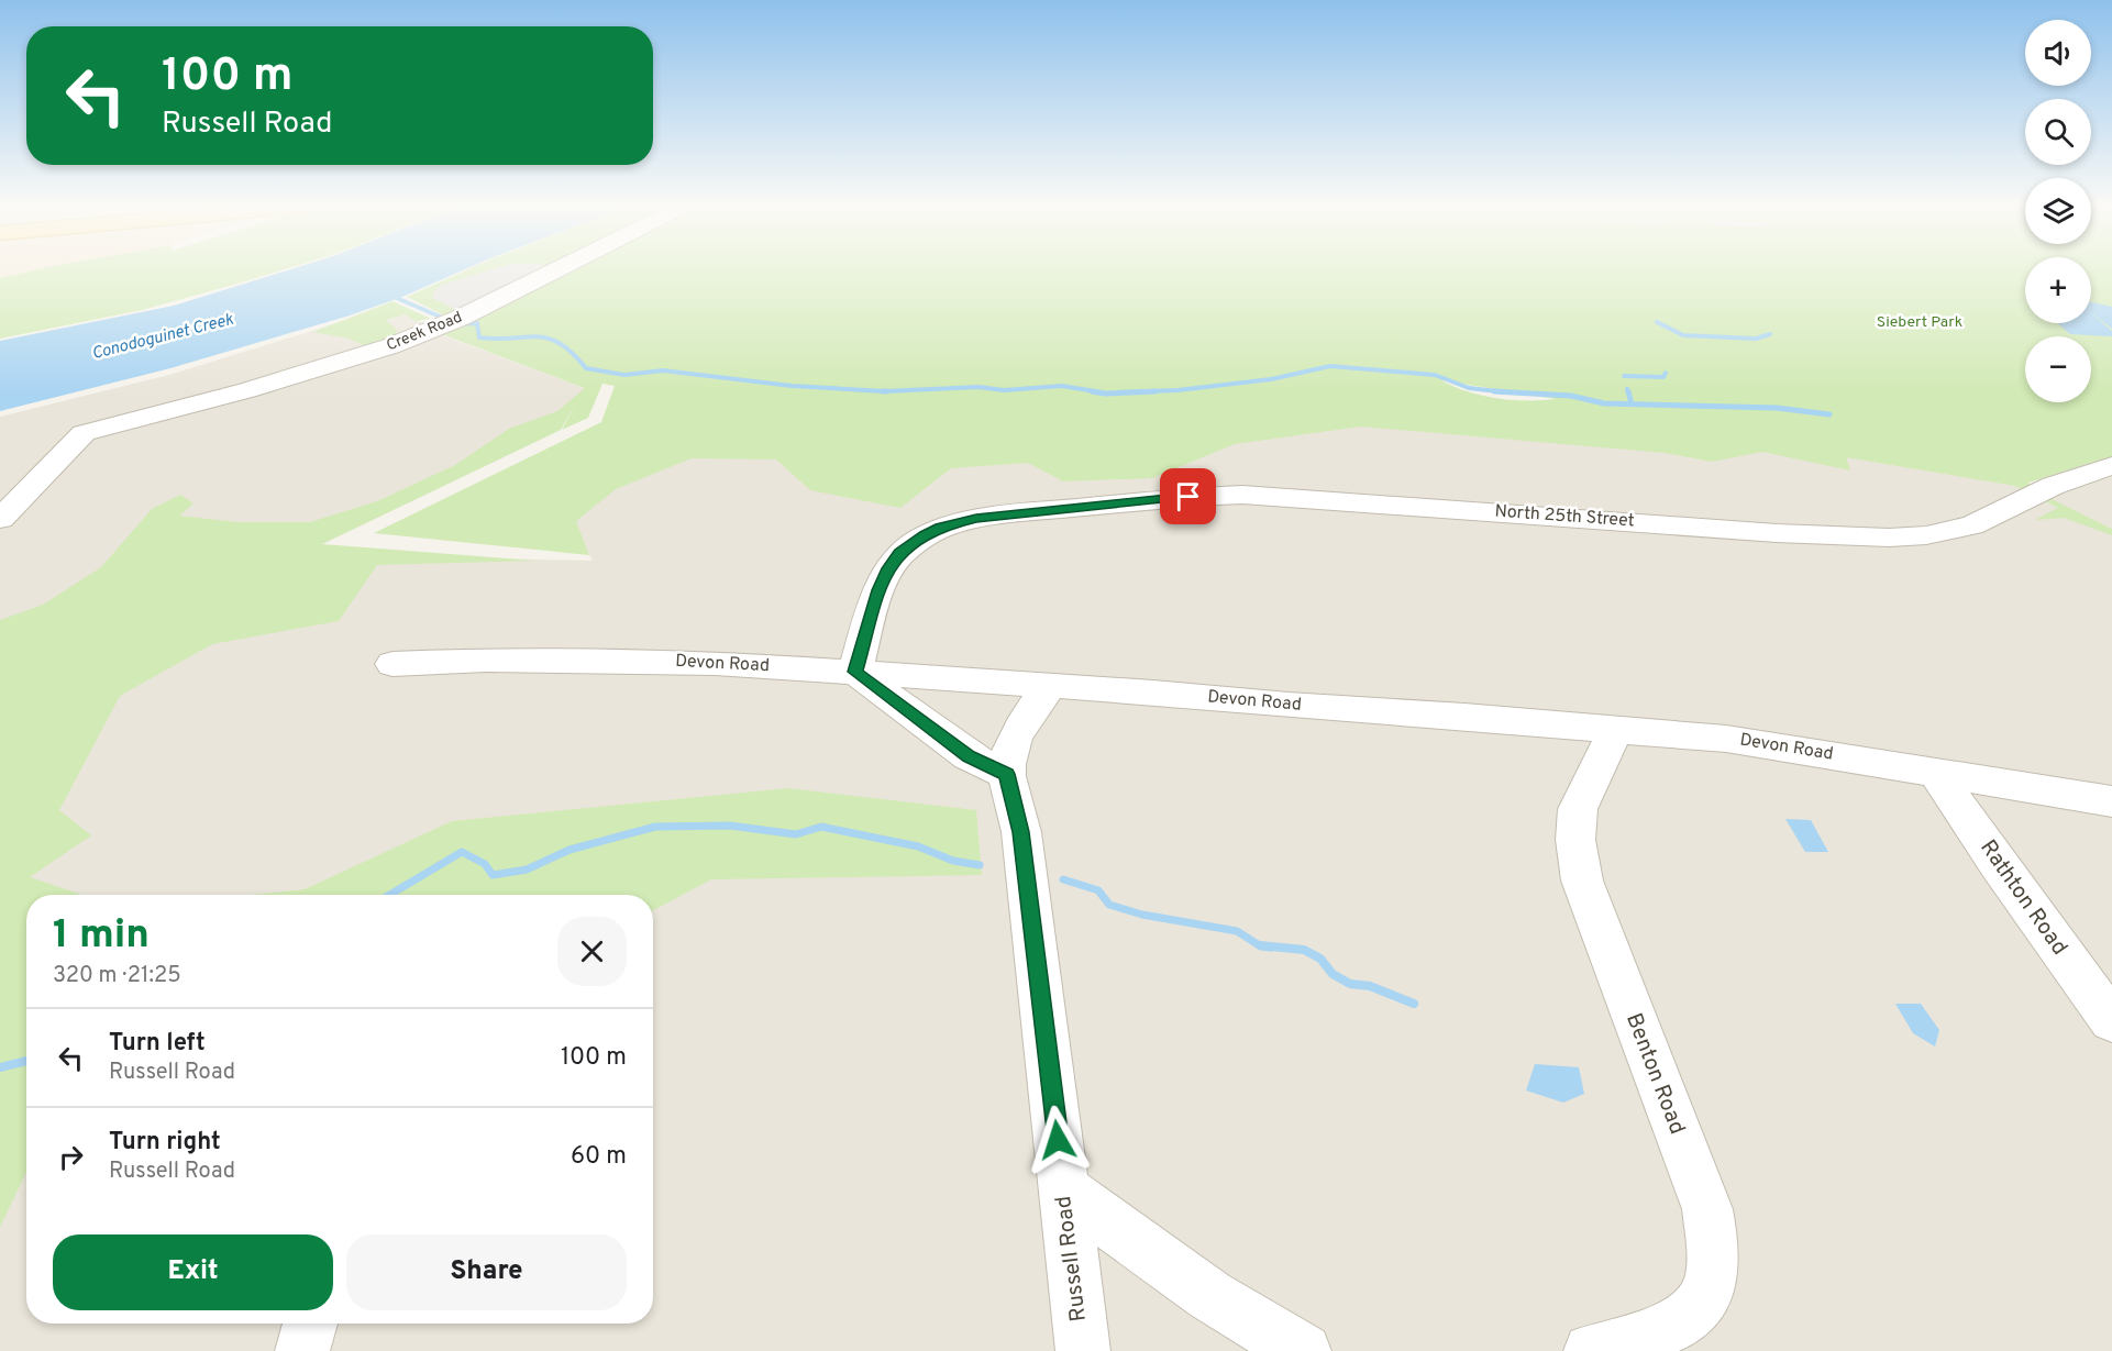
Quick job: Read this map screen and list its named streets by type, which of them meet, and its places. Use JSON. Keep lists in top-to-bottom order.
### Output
{
  "streets": {
    "street": [
      "Creek Road",
      "North 25th Street",
      "Devon Road",
      "Rathton Road",
      "Benton Road",
      "Russell Road"
    ]
  },
  "crossings": [
    ["North 25th Street", "Devon Road"],
    ["Devon Road", "Rathton Road"],
    ["Devon Road", "Benton Road"],
    ["Devon Road", "Russell Road"]
  ],
  "water": ["Conodoguinet Creek"],
  "parks": ["Siebert Park"],
  "page": {
    "map_buttons": ["+", "−"],
    "turn": ["100 m", "Russell Road"],
    "heading": ["1 min", "320 m · 21:25"],
    "list": [
      {
        "name": "Turn left",
        "note": "Russell Road",
        "value": "100 m"
      },
      {
        "name": "Turn right",
        "note": "Russell Road",
        "value": "60 m"
      }
    ],
    "buttons": ["Exit", "Share"]
  }
}
